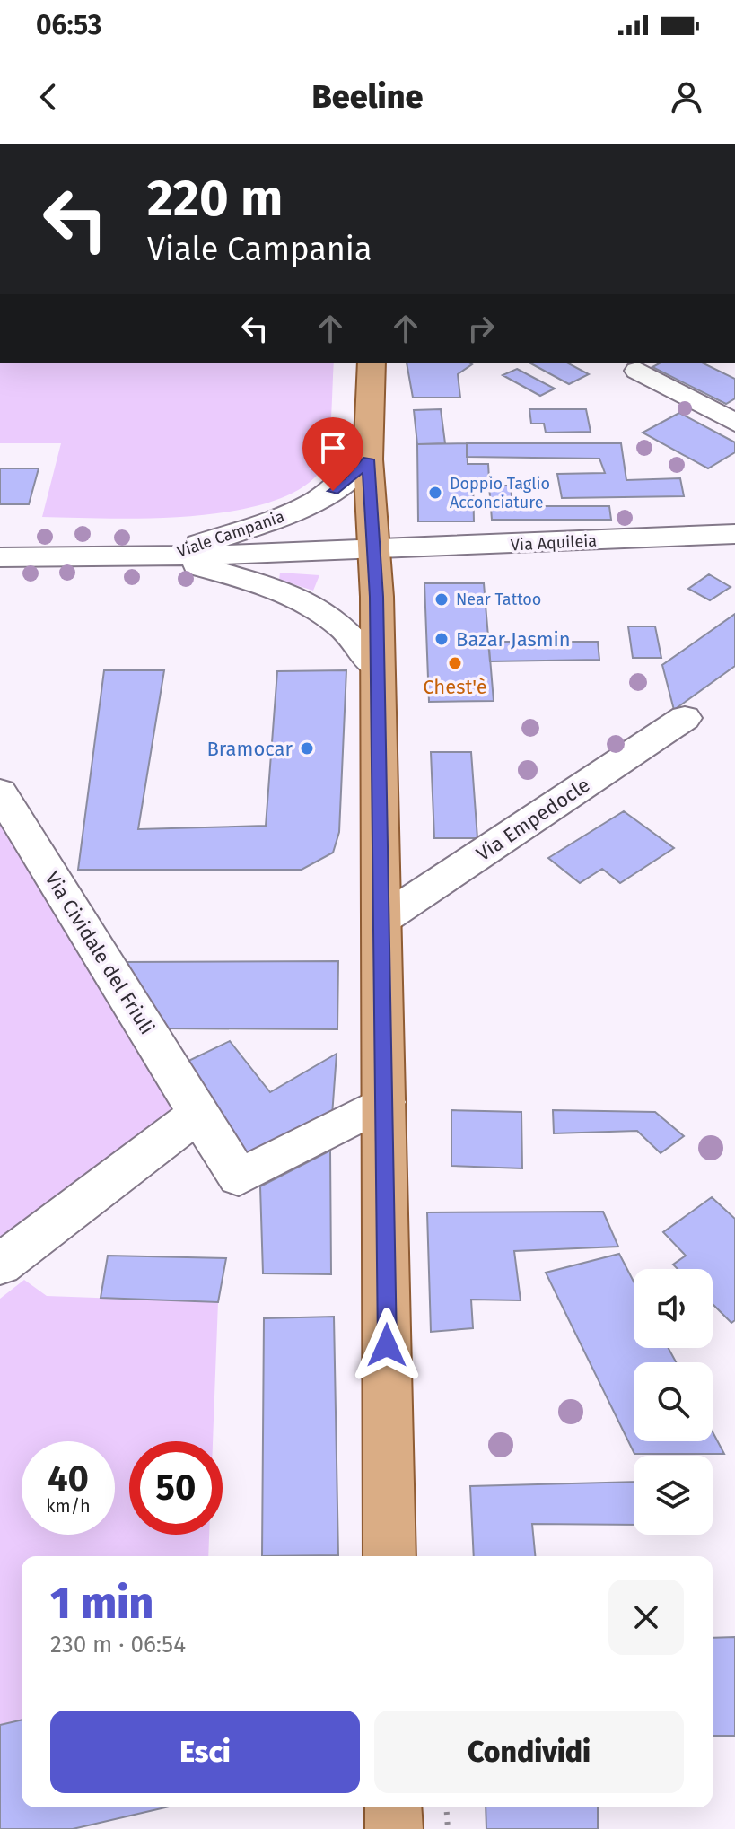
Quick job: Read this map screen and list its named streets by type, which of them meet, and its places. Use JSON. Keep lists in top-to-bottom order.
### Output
{
  "streets": {
    "street": [
      "Viale Campania",
      "Via Aquileia",
      "Via Empedocle",
      "Via Cividale del Friuli"
    ]
  },
  "crossings": [
    ["Viale Campania", "Via Aquileia"]
  ],
  "places": [
    "Doppio Taglio Acconciature",
    "Near Tattoo",
    "Bazar Jasmin",
    "Chest'è",
    "Bramocar"
  ],
  "page": {
    "status": "06:53",
    "header": "Beeline",
    "turn": ["220 m", "Viale Campania"],
    "speed": "40 km/h",
    "limit": "50",
    "heading": ["1 min", "230 m · 06:54"],
    "buttons": ["Esci", "Condividi"]
  }
}
